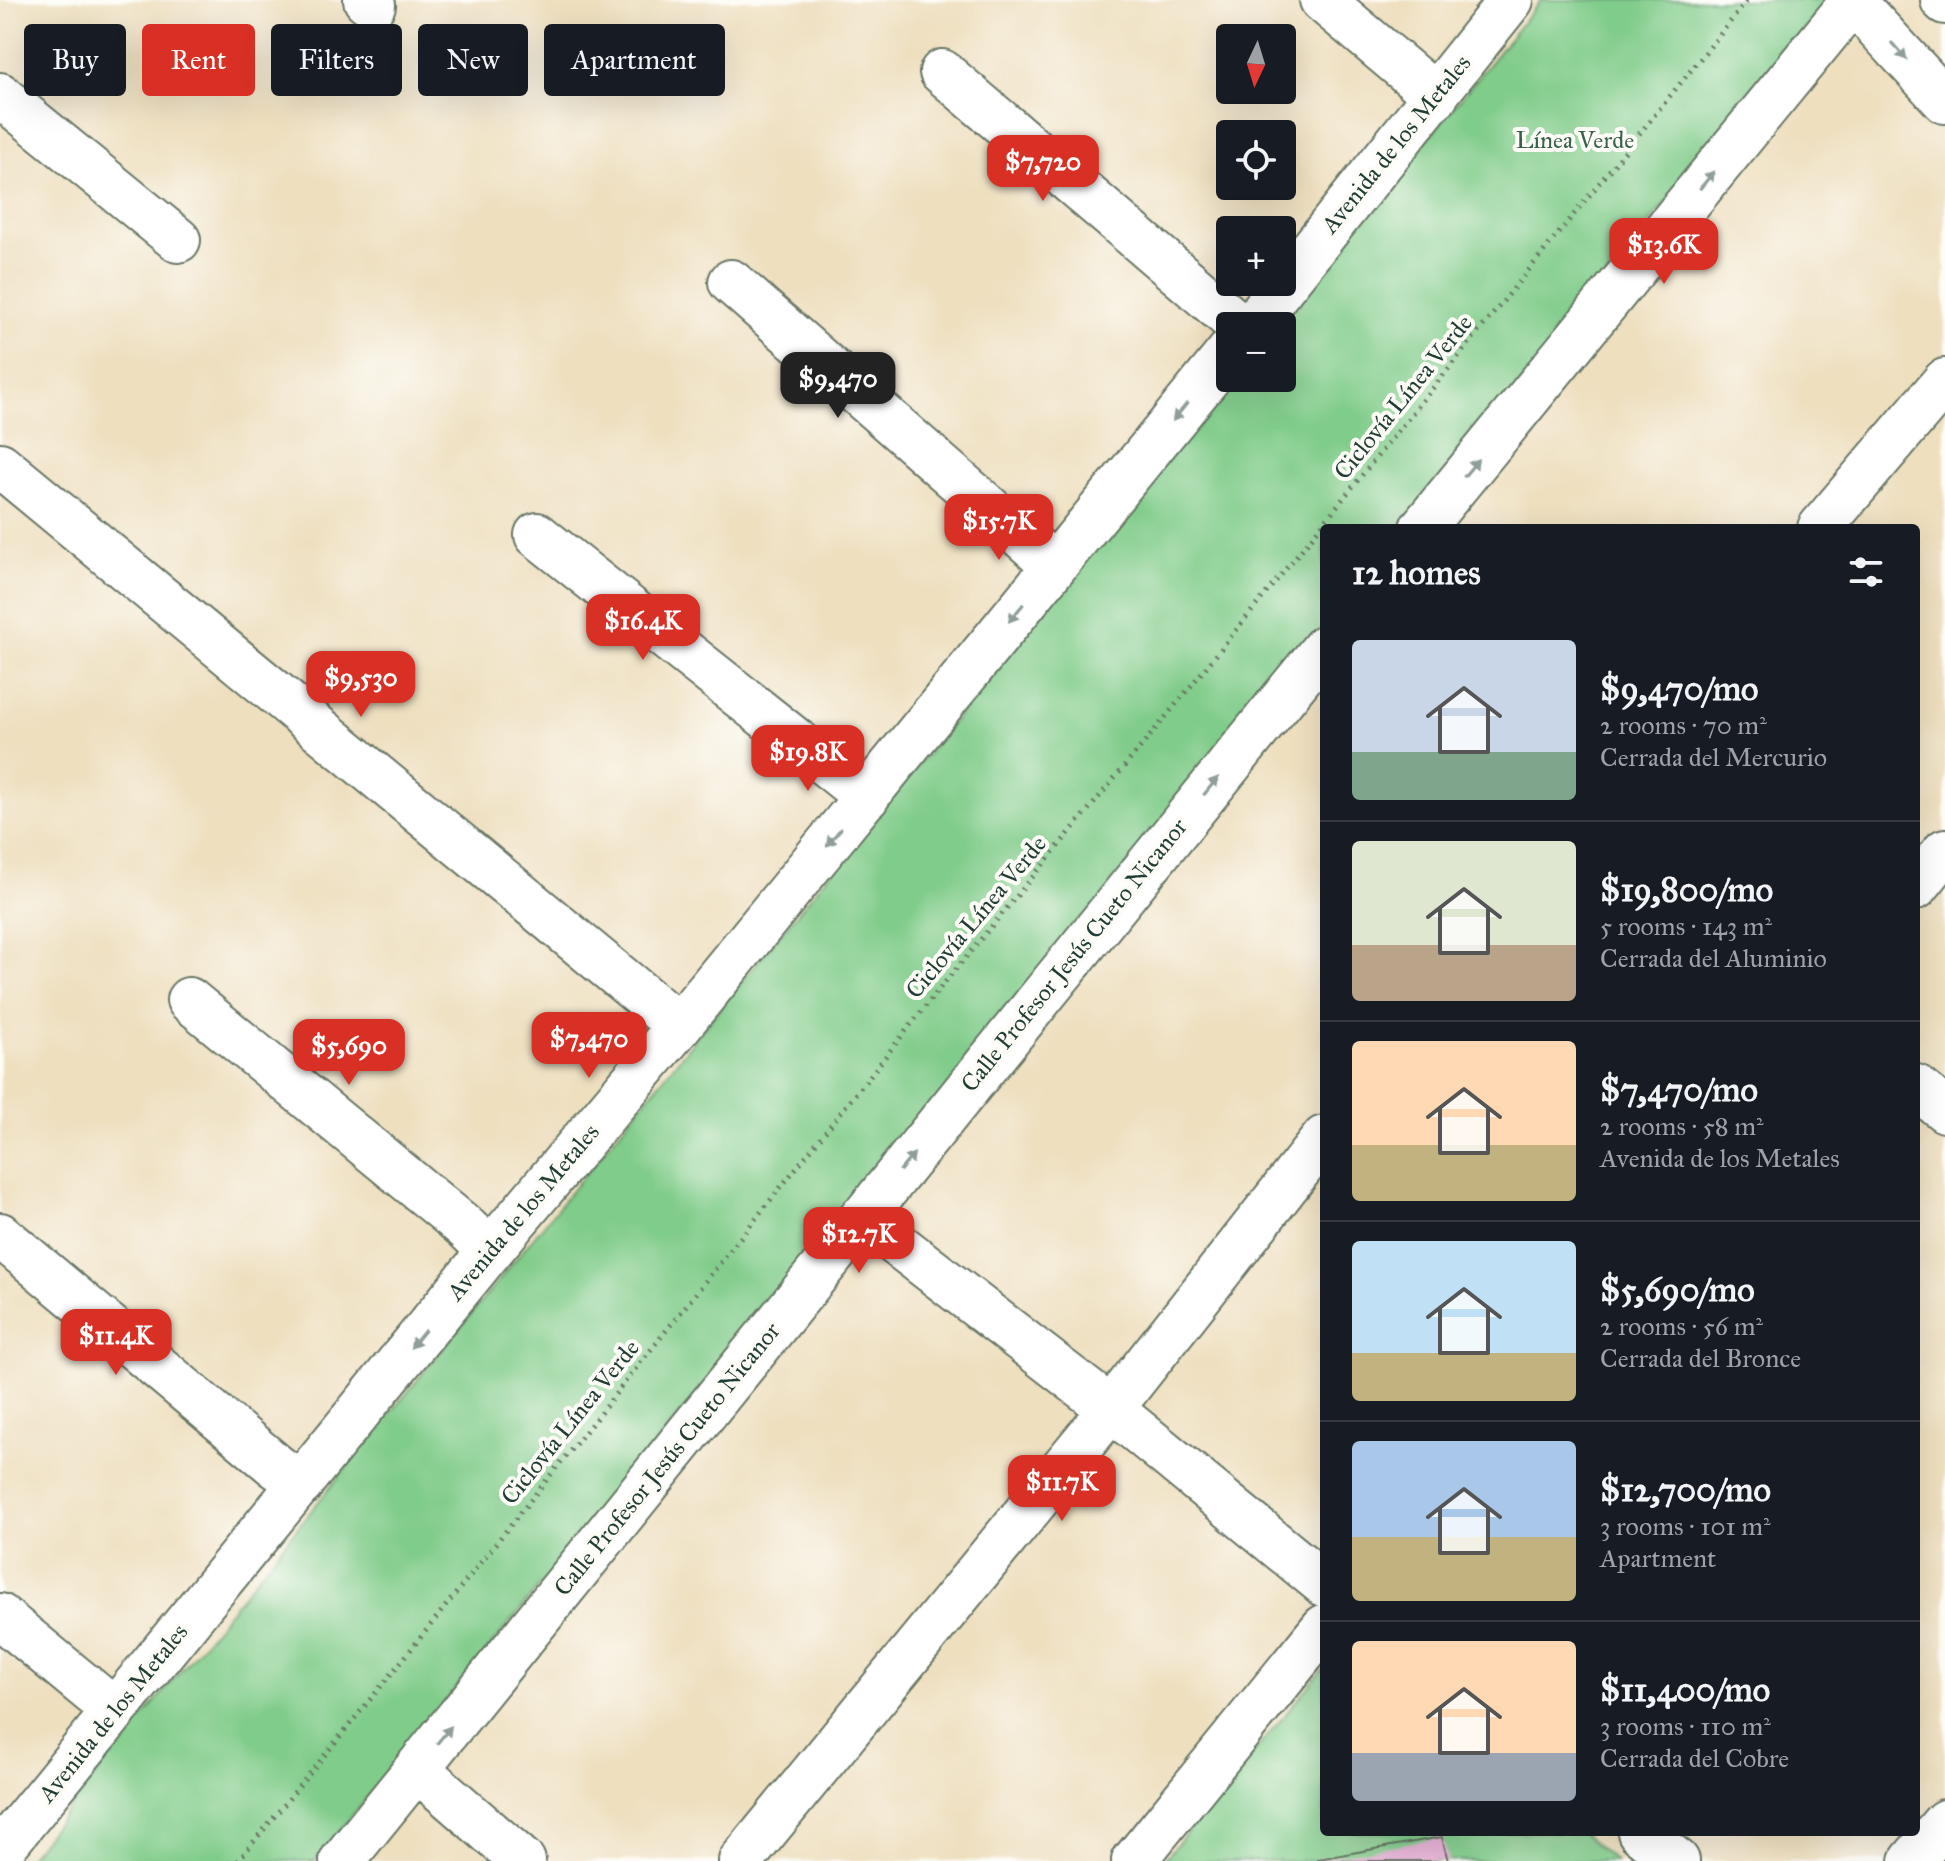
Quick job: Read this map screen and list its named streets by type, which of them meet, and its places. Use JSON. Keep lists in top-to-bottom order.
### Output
{
  "streets": {
    "street": ["Avenida de los Metales", "Calle Profesor Jesús Cueto Nicanor"],
    "path": ["Ciclovía Línea Verde"]
  },
  "one_way": ["Avenida de los Metales"],
  "parks": ["Línea Verde"],
  "north": "bottom",
  "page": {
    "map_buttons": ["+", "−"],
    "chip": [
      "Buy",
      "Rent",
      "Filters",
      "New",
      "Apartment"
    ],
    "price": [
      "$7,720",
      "$13.6K",
      "$9,470",
      "$15.7K",
      "$16.4K",
      "$9,530",
      "$19.8K",
      "$7,470",
      "$5,690",
      "$12.7K",
      "$11.4K",
      "$11.7K"
    ],
    "heading": "12 homes",
    "list": [
      {
        "name": "$9,470/mo",
        "note": "2 rooms · 70 m² · Cerrada del Mercurio"
      },
      {
        "name": "$19,800/mo",
        "note": "5 rooms · 143 m² · Cerrada del Aluminio"
      },
      {
        "name": "$7,470/mo",
        "note": "2 rooms · 58 m² · Avenida de los Metales"
      },
      {
        "name": "$5,690/mo",
        "note": "2 rooms · 56 m² · Cerrada del Bronce"
      },
      {
        "name": "$12,700/mo",
        "note": "3 rooms · 101 m² · Apartment"
      },
      {
        "name": "$11,400/mo",
        "note": "3 rooms · 110 m² · Cerrada del Cobre"
      }
    ]
  }
}
